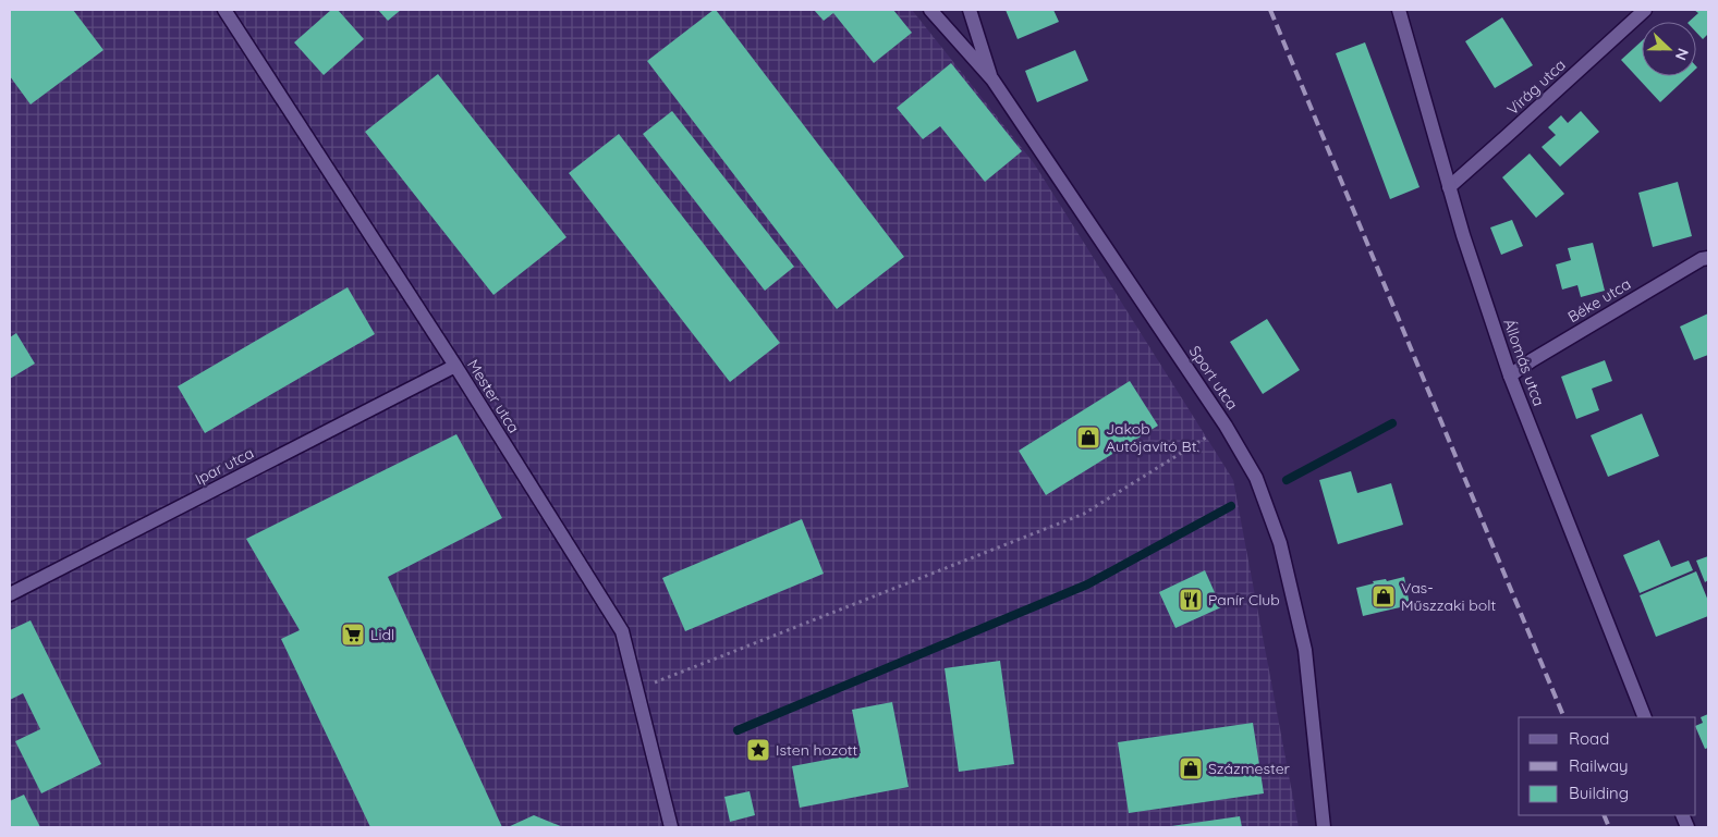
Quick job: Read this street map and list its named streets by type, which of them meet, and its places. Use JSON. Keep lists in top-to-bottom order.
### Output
{
  "streets": {
    "street": [
      "Virág utca",
      "Béke utca",
      "Állomás utca",
      "Sport utca",
      "Mester utca",
      "Ipar utca"
    ]
  },
  "crossings": [
    ["Virág utca", "Állomás utca"],
    ["Béke utca", "Állomás utca"],
    ["Mester utca", "Ipar utca"]
  ],
  "places": {
    "shop": ["Jakob Autójavító Bt.", "Vas- Műszzaki bolt", "Százmester"],
    "restaurant": ["Panír Club"],
    "supermarket": ["Lidl"],
    "place": ["Isten hozott"]
  },
  "legend": ["Road", "Railway", "Building"],
  "north": "right"
}
